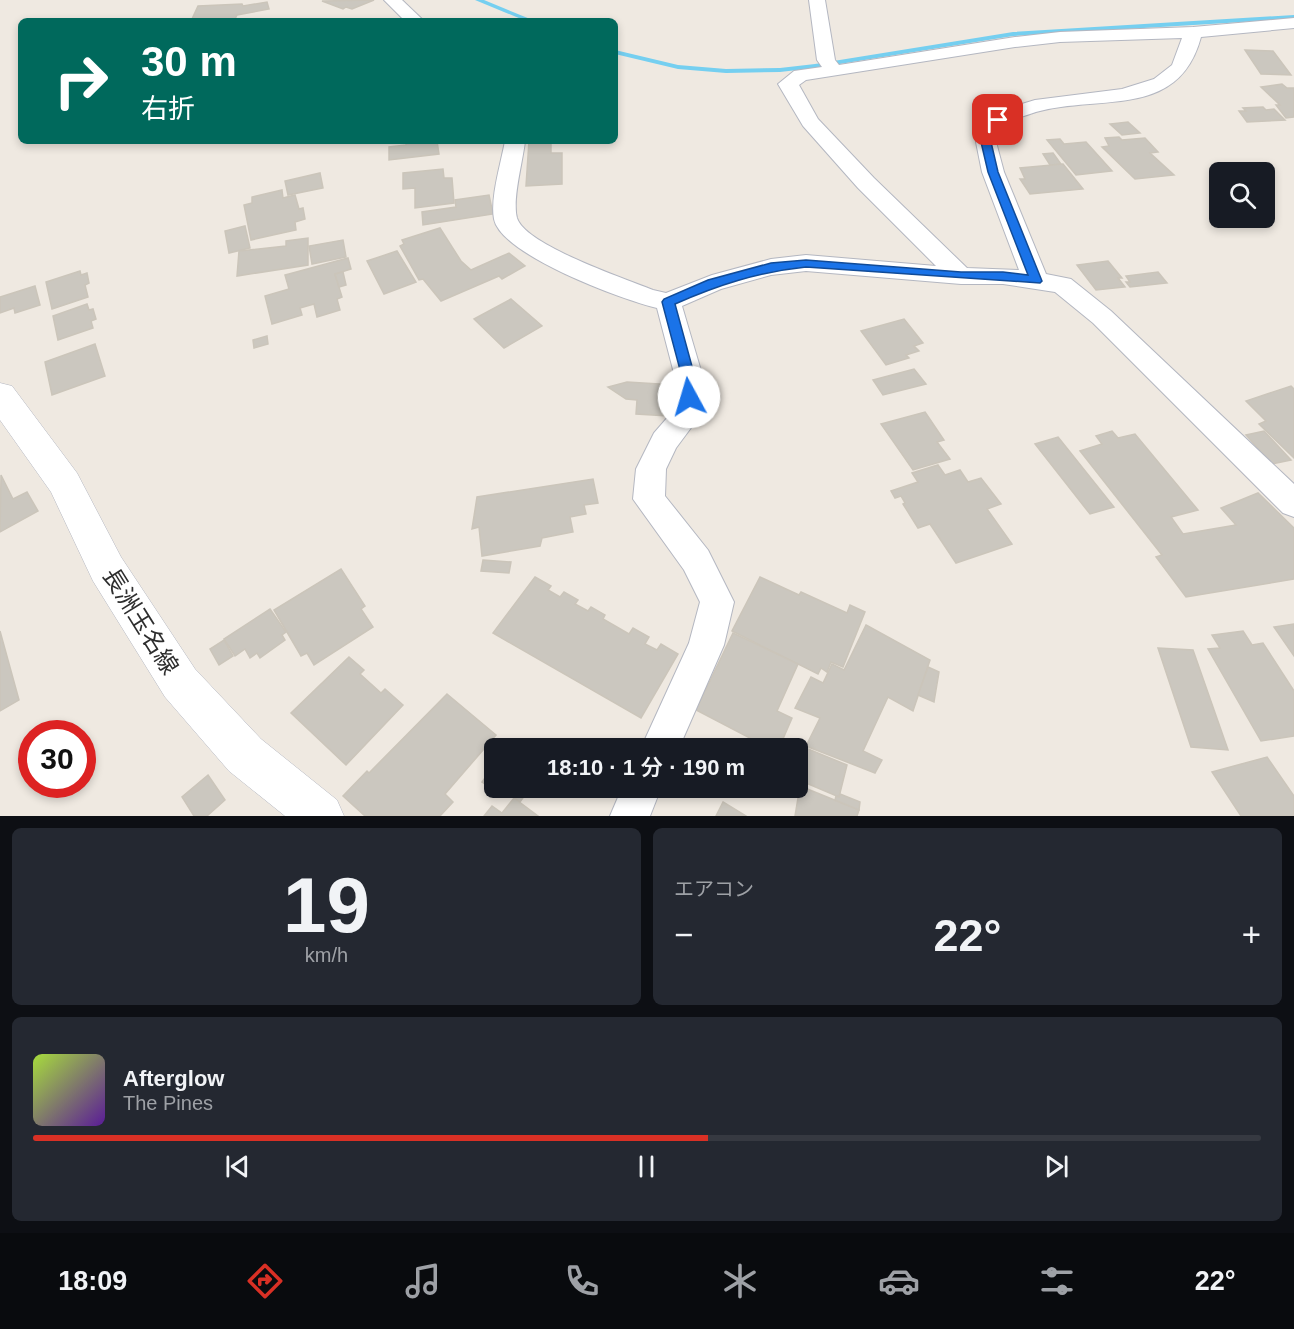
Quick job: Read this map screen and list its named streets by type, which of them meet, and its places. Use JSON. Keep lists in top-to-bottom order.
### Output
{
  "streets": {
    "main road": ["長洲玉名線"]
  },
  "page": {
    "turn": ["30 m", "右折"],
    "limit": "30",
    "trip": "18:10 · 1 分 · 190 m",
    "tile": [
      ["19", "km/h"],
      "エアコン"
    ],
    "heat": ["−", "22°", "+"],
    "song": ["Afterglow", "The Pines"],
    "tabs": ["18:09", "22°"]
  }
}
